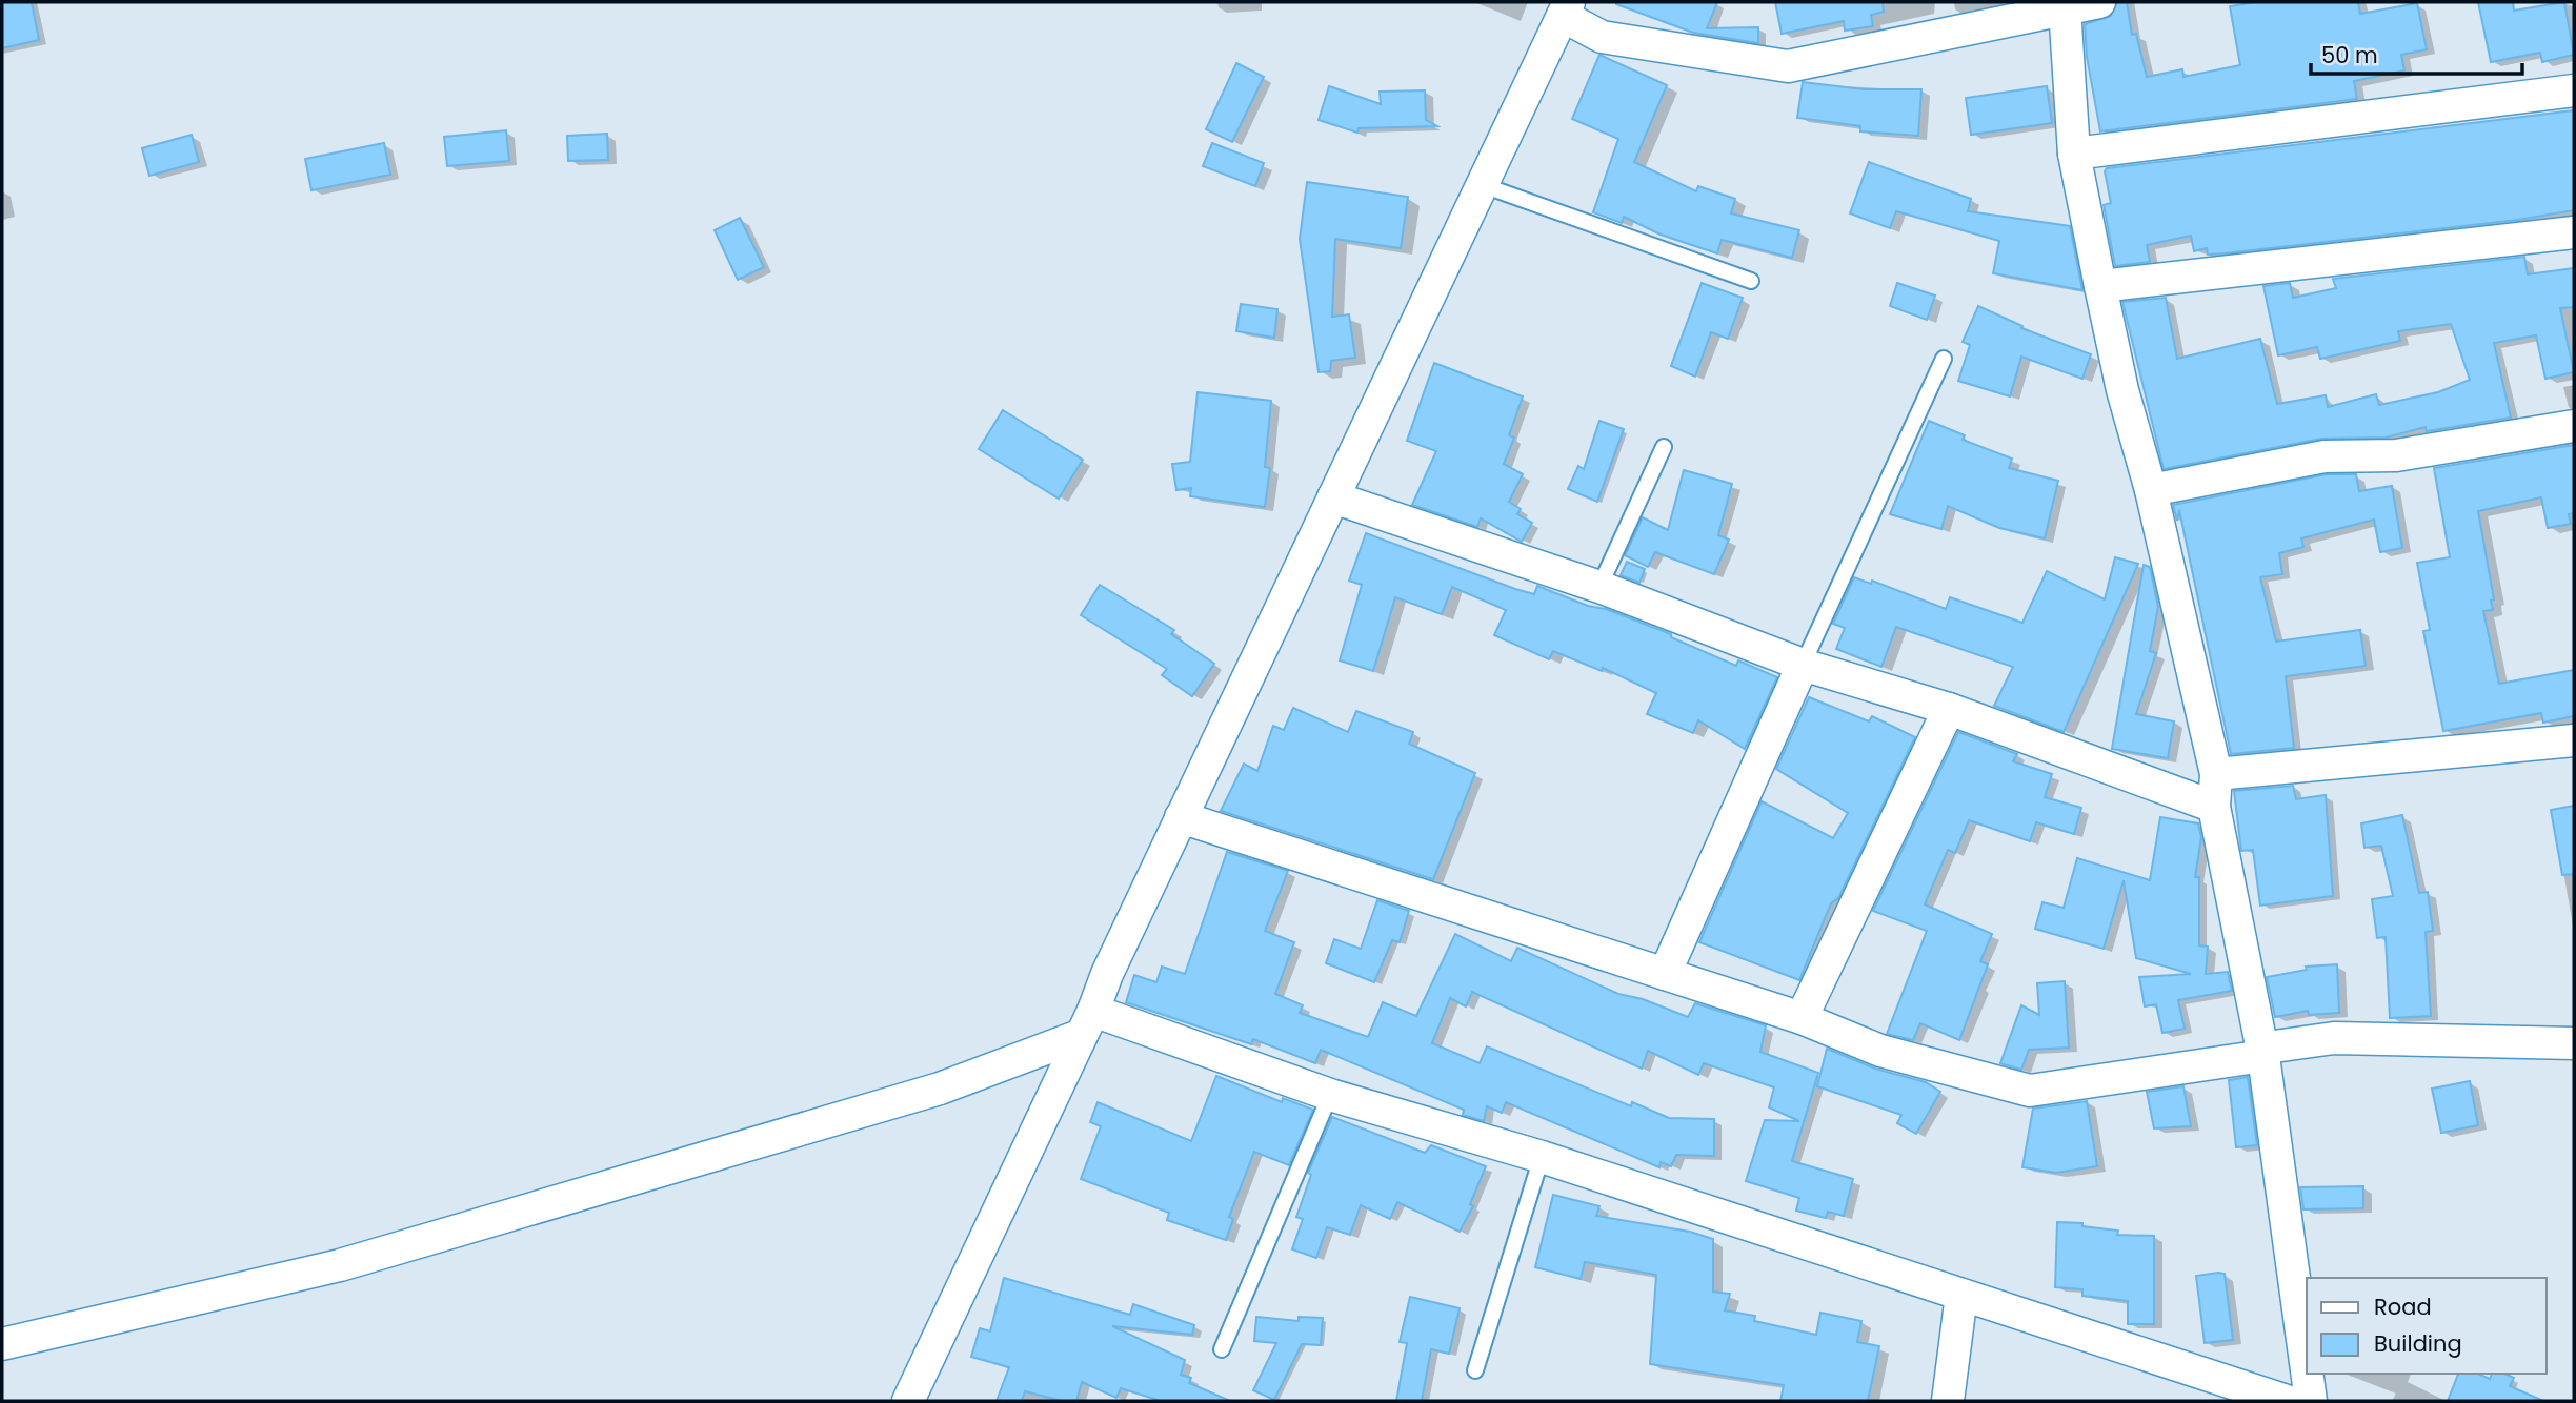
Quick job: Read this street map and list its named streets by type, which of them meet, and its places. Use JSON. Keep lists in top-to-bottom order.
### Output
{
  "legend": ["Road", "Building"],
  "scale_bar": "50 m"
}
